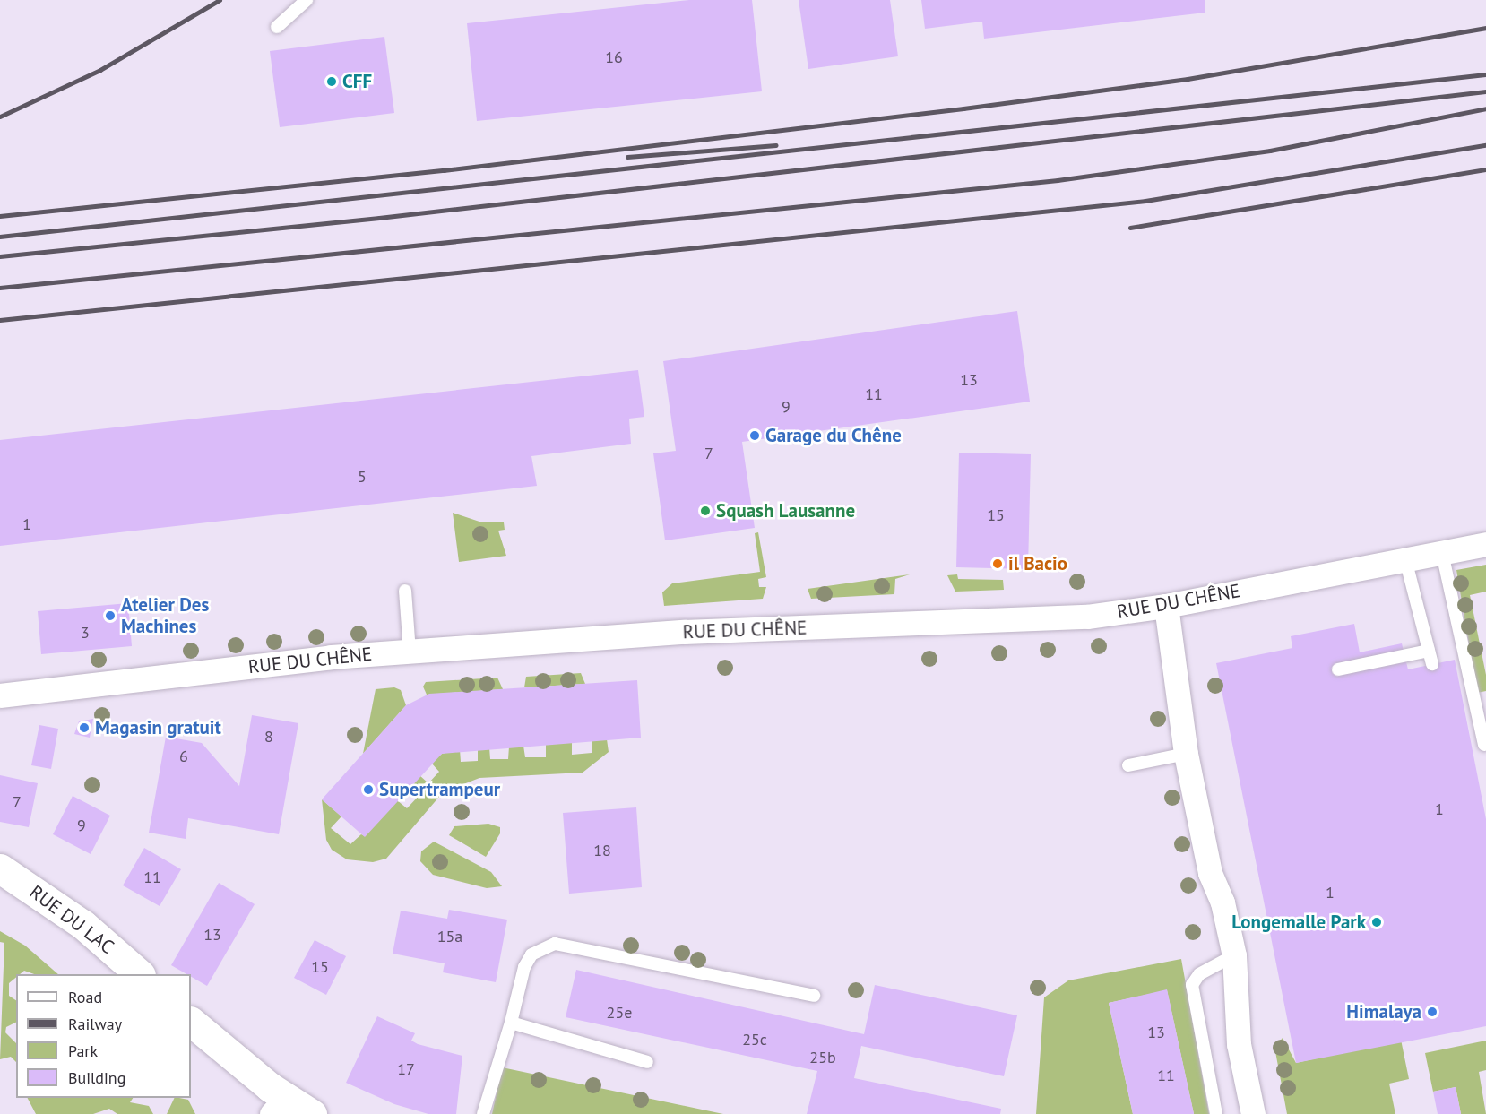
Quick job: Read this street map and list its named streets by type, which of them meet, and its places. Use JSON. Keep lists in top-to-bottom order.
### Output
{
  "streets": {
    "street": ["RUE DU CHÊNE", "RUE DU LAC"]
  },
  "places": [
    "CFF",
    "Garage du Chêne",
    "Squash Lausanne",
    "il Bacio",
    "Atelier Des Machines",
    "Magasin gratuit",
    "Supertrampeur",
    "Longemalle Park",
    "Himalaya"
  ],
  "house_numbers": [
    "16",
    "13",
    "11",
    "9",
    "7",
    "5",
    "15",
    "1",
    "3",
    "8",
    "6",
    "7",
    "1",
    "9",
    "18",
    "11",
    "1",
    "13",
    "15a",
    "15",
    "25e",
    "13",
    "25c",
    "25b",
    "17",
    "11"
  ],
  "legend": [
    "Road",
    "Railway",
    "Park",
    "Building"
  ]
}
